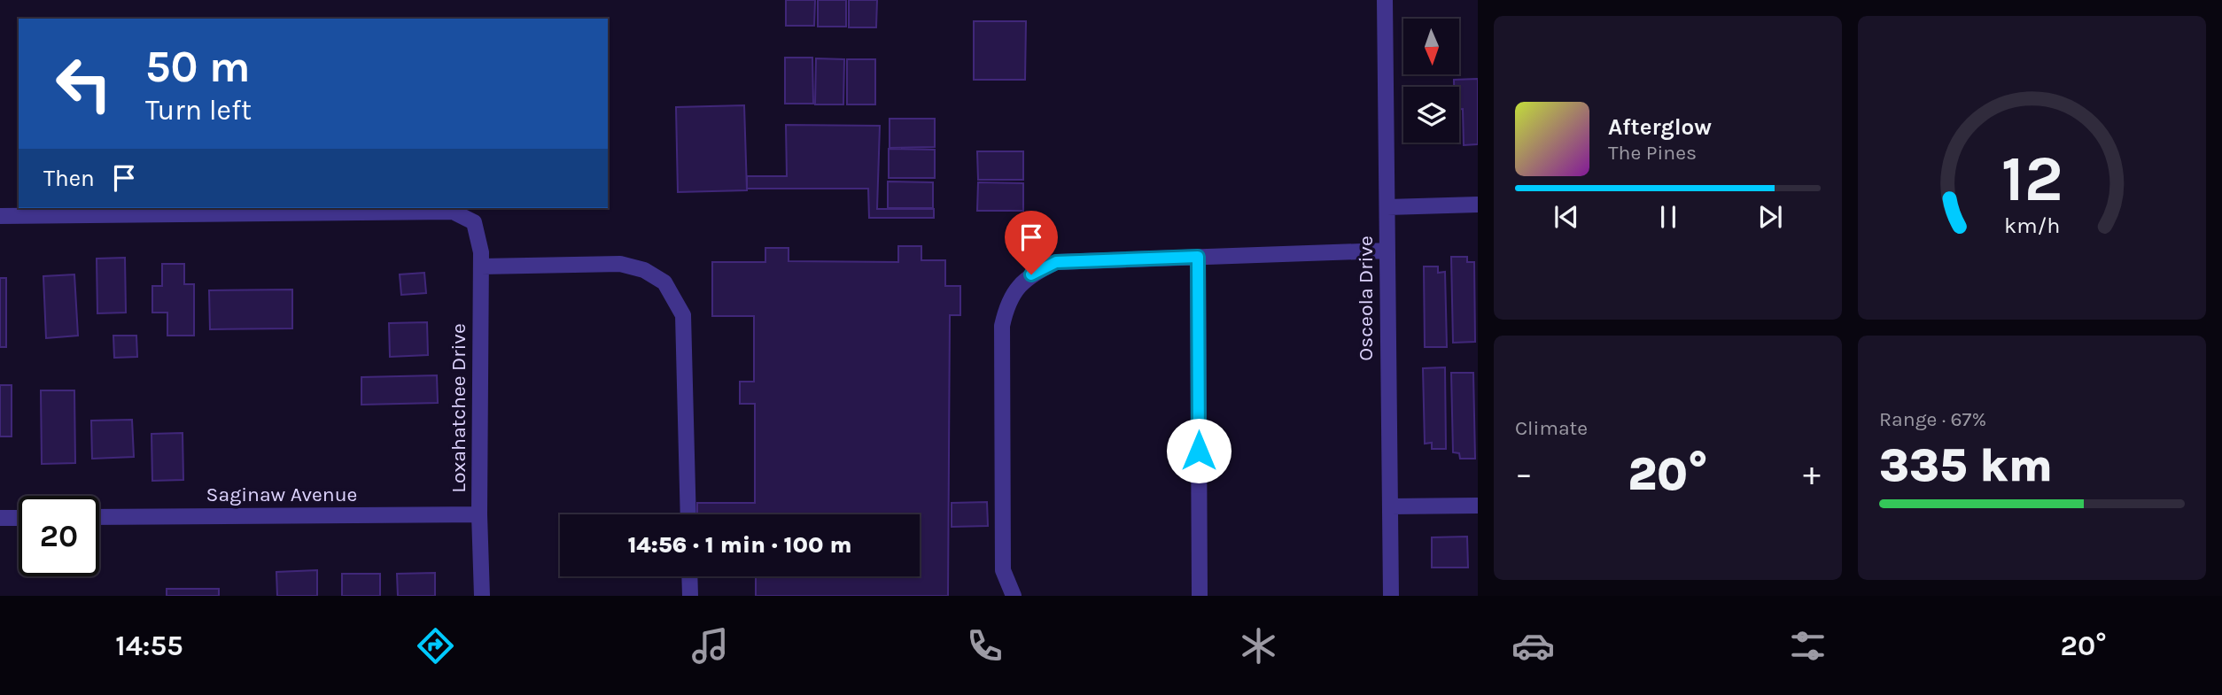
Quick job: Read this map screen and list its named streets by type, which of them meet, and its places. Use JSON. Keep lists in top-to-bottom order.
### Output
{
  "streets": {
    "street": ["Osceola Drive", "Loxahatchee Drive", "Saginaw Avenue"]
  },
  "crossings": [
    ["Loxahatchee Drive", "Saginaw Avenue"]
  ],
  "north": "bottom",
  "page": {
    "turn": ["50 m", "Turn left"],
    "song": ["Afterglow", "The Pines"],
    "then": "Then",
    "tile": [
      "Climate",
      ["Range · 67%", "335 km"]
    ],
    "heat": ["−", "20°", "+"],
    "limit": "20",
    "trip": "14:56 · 1 min · 100 m",
    "tabs": ["14:55", "20°"],
    "gauge": ["12", "km/h"]
  }
}
